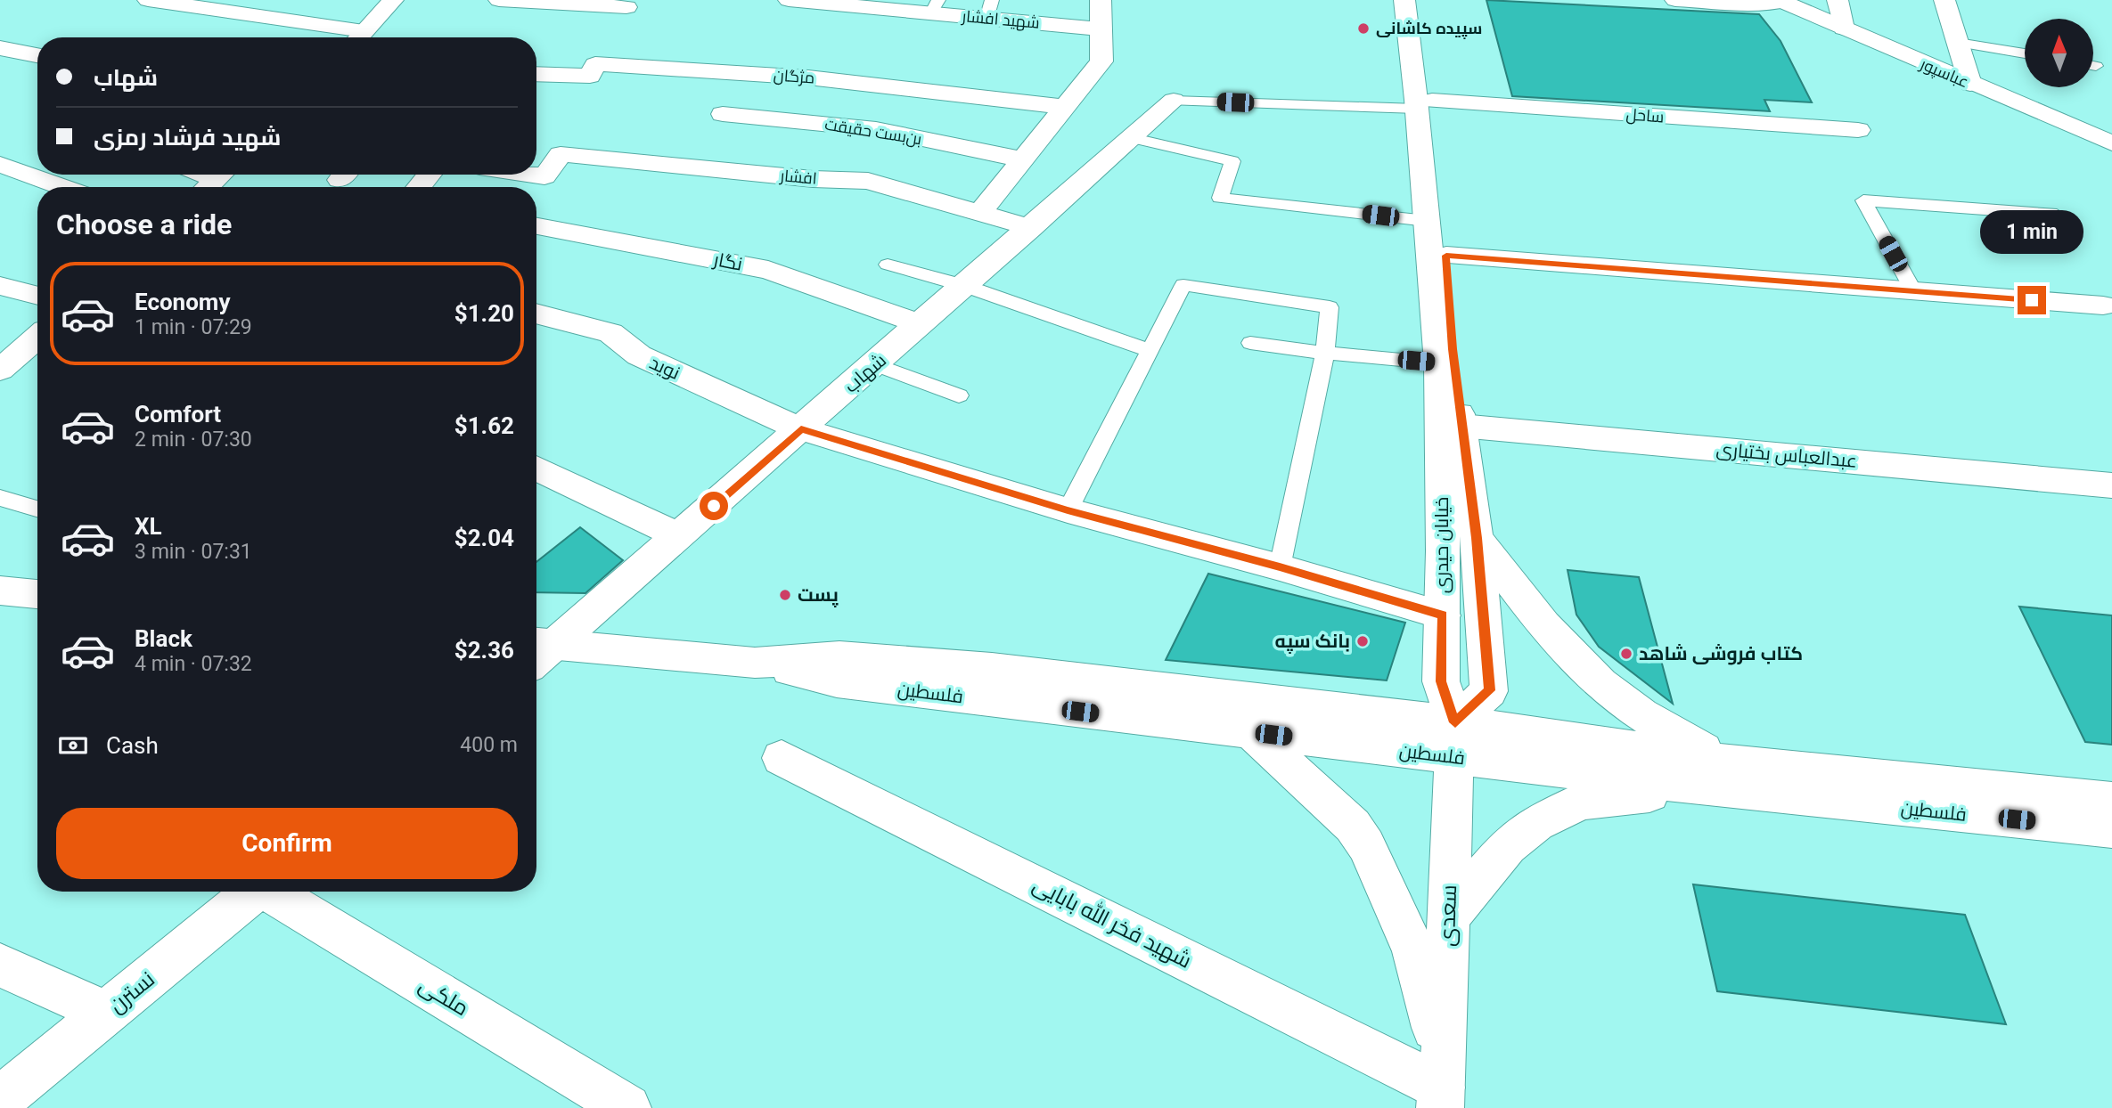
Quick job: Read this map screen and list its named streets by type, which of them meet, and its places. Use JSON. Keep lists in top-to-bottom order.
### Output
{
  "streets": {
    "street": [
      "شهید افشار",
      "عباسپور",
      "مژگان",
      "ساحل",
      "بن‌بست حقیقت",
      "افشار",
      "نگار",
      "نوید",
      "شهاب",
      "عبدالعباس بختیاری",
      "خیابان حیدری",
      "فلسطین",
      "سعدی",
      "شهید فخر الله بابایی",
      "نسترن",
      "ملکی"
    ]
  },
  "crossings": [
    ["ساحل", "خیابان حیدری"],
    ["افشار", "شهاب"],
    ["نگار", "شهاب"],
    ["نوید", "شهاب"],
    ["نوید", "خیابان حیدری"],
    ["شهاب", "فلسطین"],
    ["عبدالعباس بختیاری", "خیابان حیدری"],
    ["خیابان حیدری", "فلسطین"],
    ["خیابان حیدری", "سعدی"],
    ["فلسطین", "سعدی"],
    ["سعدی", "شهید فخر الله بابایی"]
  ],
  "places": [
    "سپیده کاشانی",
    "پست",
    "بانک سپه",
    "کتاب فروشی شاهد"
  ],
  "north": "top",
  "page": {
    "banner": ["شهاب", "شهید فرشاد رمزی"],
    "heading": "Choose a ride",
    "bubble": "1 min",
    "list": [
      {
        "name": "Economy",
        "note": "1 min · 07:29",
        "value": "$1.20"
      },
      {
        "name": "Comfort",
        "note": "2 min · 07:30",
        "value": "$1.62"
      },
      {
        "name": "XL",
        "note": "3 min · 07:31",
        "value": "$2.04"
      },
      {
        "name": "Black",
        "note": "4 min · 07:32",
        "value": "$2.36"
      }
    ],
    "pay": ["Cash", "400 m"],
    "buttons": "Confirm"
  }
}
